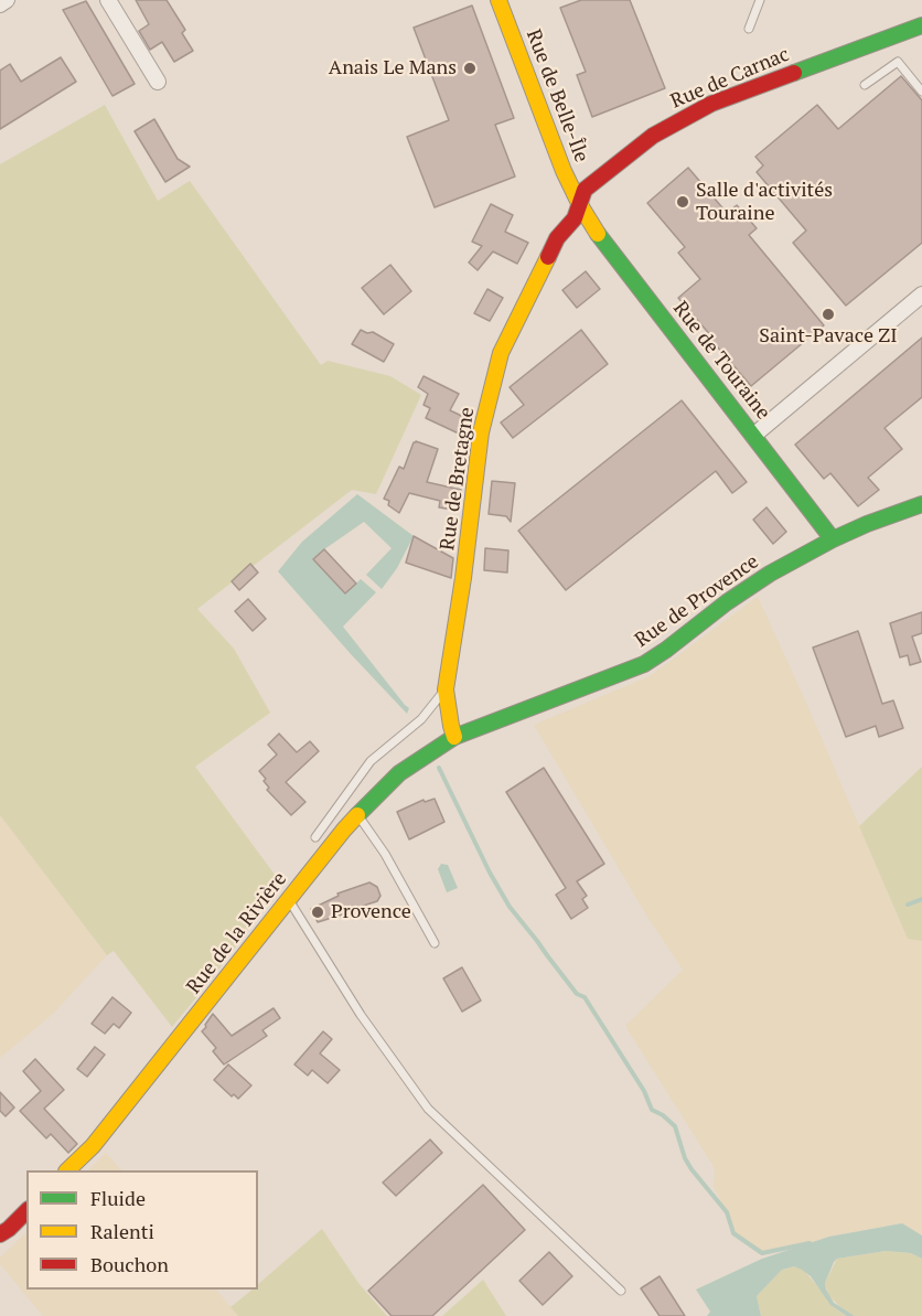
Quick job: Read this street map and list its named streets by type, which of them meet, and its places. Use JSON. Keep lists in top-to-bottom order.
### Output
{
  "streets": {
    "street": [
      "Rue de Carnac",
      "Rue de Belle-Île",
      "Rue de Touraine",
      "Rue de Bretagne",
      "Rue de Provence",
      "Rue de la Rivière"
    ]
  },
  "crossings": [
    ["Rue de Carnac", "Rue de Belle-Île"],
    ["Rue de Carnac", "Rue de Touraine"],
    ["Rue de Carnac", "Rue de Bretagne"],
    ["Rue de Belle-Île", "Rue de Touraine"],
    ["Rue de Belle-Île", "Rue de Bretagne"],
    ["Rue de Touraine", "Rue de Bretagne"],
    ["Rue de Touraine", "Rue de Provence"],
    ["Rue de Bretagne", "Rue de Provence"],
    ["Rue de Bretagne", "Rue de la Rivière"],
    ["Rue de Provence", "Rue de la Rivière"]
  ],
  "places": [
    "Anais Le Mans",
    "Salle d'activités Touraine",
    "Saint-Pavace ZI",
    "Provence"
  ],
  "legend": ["Fluide", "Ralenti", "Bouchon"]
}
